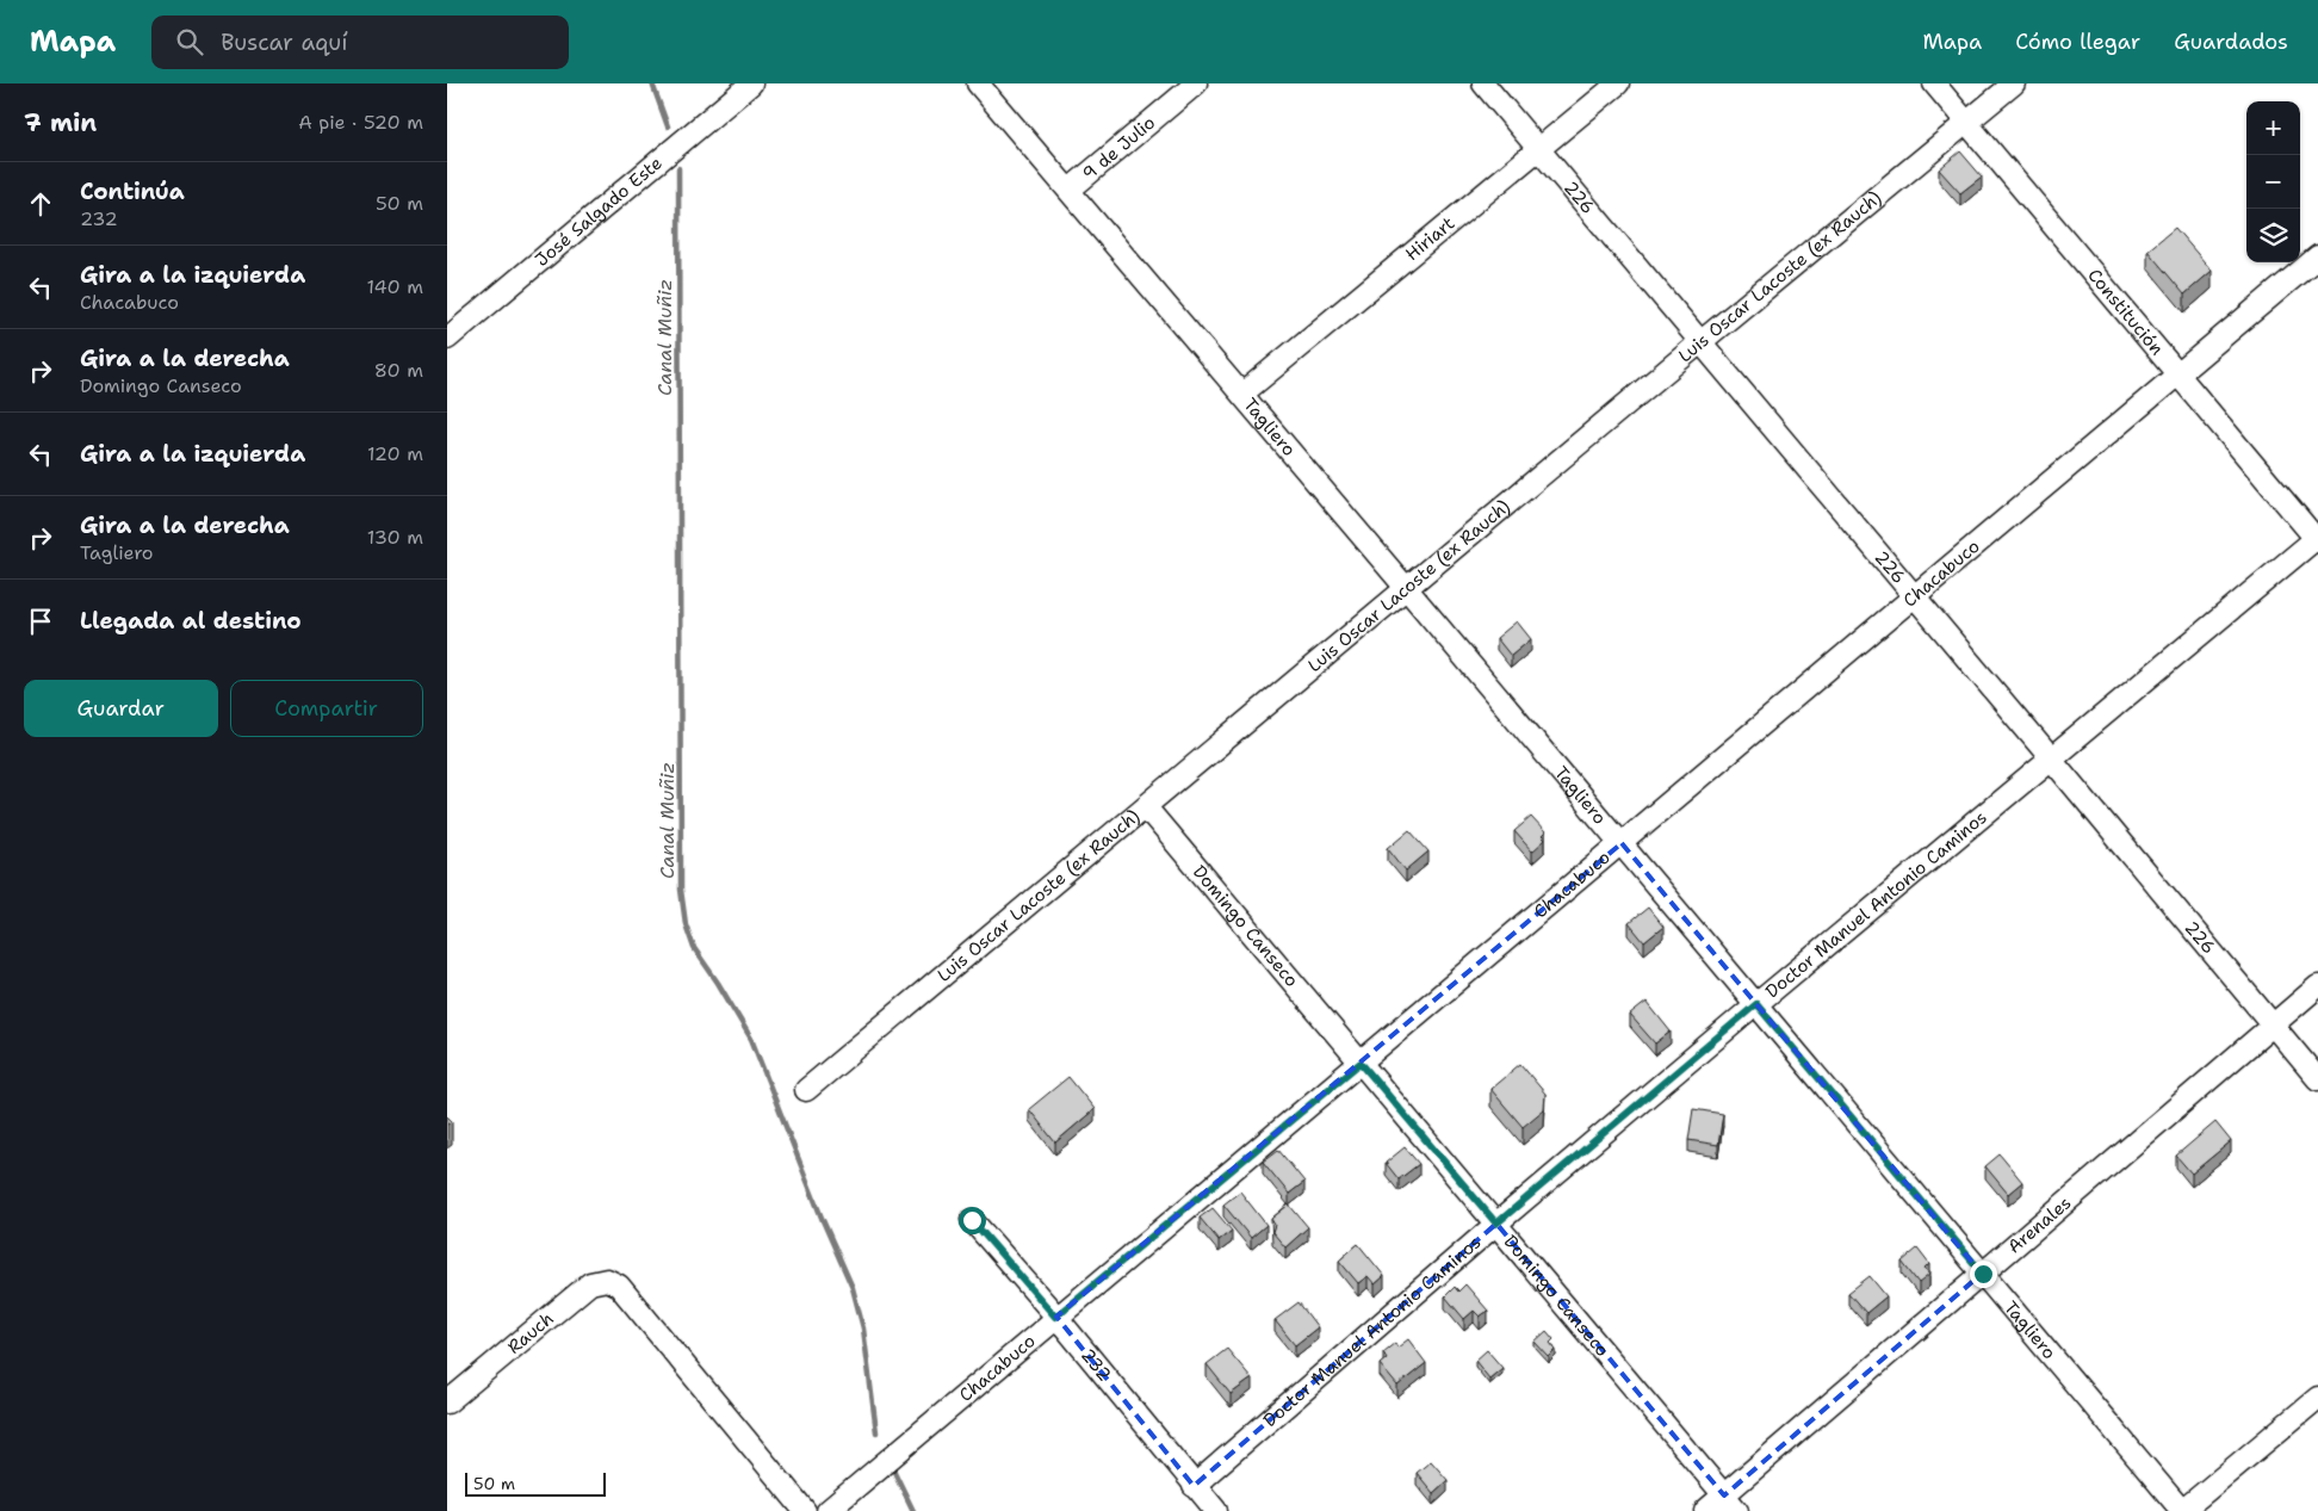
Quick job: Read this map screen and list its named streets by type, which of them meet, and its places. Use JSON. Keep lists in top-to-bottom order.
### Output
{
  "streets": {
    "street": [
      "9 de Julio",
      "226",
      "José Salgado Este",
      "Hiriart",
      "Luis Oscar Lacoste (ex Rauch)",
      "Constitución",
      "Tagliero",
      "Chacabuco",
      "Doctor Manuel Antonio Caminos",
      "Domingo Canseco",
      "Arenales",
      "Rauch",
      "232"
    ]
  },
  "crossings": [
    ["9 de Julio", "Tagliero"],
    ["226", "Hiriart"],
    ["226", "Luis Oscar Lacoste (ex Rauch)"],
    ["226", "Chacabuco"],
    ["226", "Doctor Manuel Antonio Caminos"],
    ["226", "Arenales"],
    ["Hiriart", "Tagliero"],
    ["Luis Oscar Lacoste (ex Rauch)", "Constitución"],
    ["Luis Oscar Lacoste (ex Rauch)", "Tagliero"],
    ["Luis Oscar Lacoste (ex Rauch)", "Domingo Canseco"],
    ["Constitución", "Chacabuco"],
    ["Constitución", "Doctor Manuel Antonio Caminos"],
    ["Tagliero", "Chacabuco"],
    ["Tagliero", "Doctor Manuel Antonio Caminos"],
    ["Tagliero", "Arenales"],
    ["Chacabuco", "Domingo Canseco"],
    ["Chacabuco", "232"],
    ["Doctor Manuel Antonio Caminos", "Domingo Canseco"],
    ["Doctor Manuel Antonio Caminos", "232"],
    ["Domingo Canseco", "Arenales"]
  ],
  "water": ["Canal Muñiz"],
  "scale_bar": "50 m",
  "page": {
    "header": "Mapa",
    "search": "Buscar aquí",
    "nav": ["Mapa", "Cómo llegar", "Guardados"],
    "heading": ["7 min", "A pie · 520 m"],
    "map_buttons": ["+", "−"],
    "list": [
      ["Continúa", "232", "50 m"],
      ["Gira a la izquierda", "Chacabuco", "140 m"],
      ["Gira a la derecha", "Domingo Canseco", "80 m"],
      ["Gira a la izquierda", "120 m"],
      ["Gira a la derecha", "Tagliero", "130 m"],
      "Llegada al destino"
    ],
    "buttons": ["Guardar", "Compartir"],
    "scale": "50 m"
  }
}
